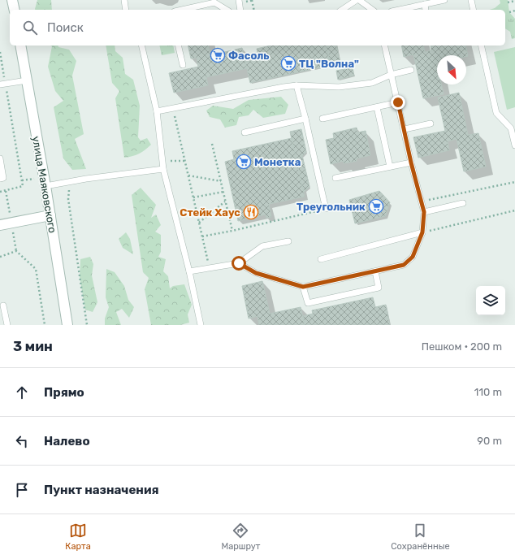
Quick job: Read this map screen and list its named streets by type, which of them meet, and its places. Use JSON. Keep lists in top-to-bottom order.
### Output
{
  "streets": {
    "main road": ["улица Маяковского"]
  },
  "places": {
    "supermarket": [
      "Фасоль",
      "ТЦ \"Волна\"",
      "Монетка",
      "Треугольник"
    ],
    "restaurant": ["Стейк Хаус"]
  },
  "north": "bottom right",
  "page": {
    "search": "Поиск",
    "heading": ["3 мин", "Пешком · 200 m"],
    "list": [
      ["Прямо", "110 m"],
      ["Налево", "90 m"],
      "Пункт назначения"
    ],
    "nav": ["Карта", "Маршрут", "Сохранённые"]
  }
}
